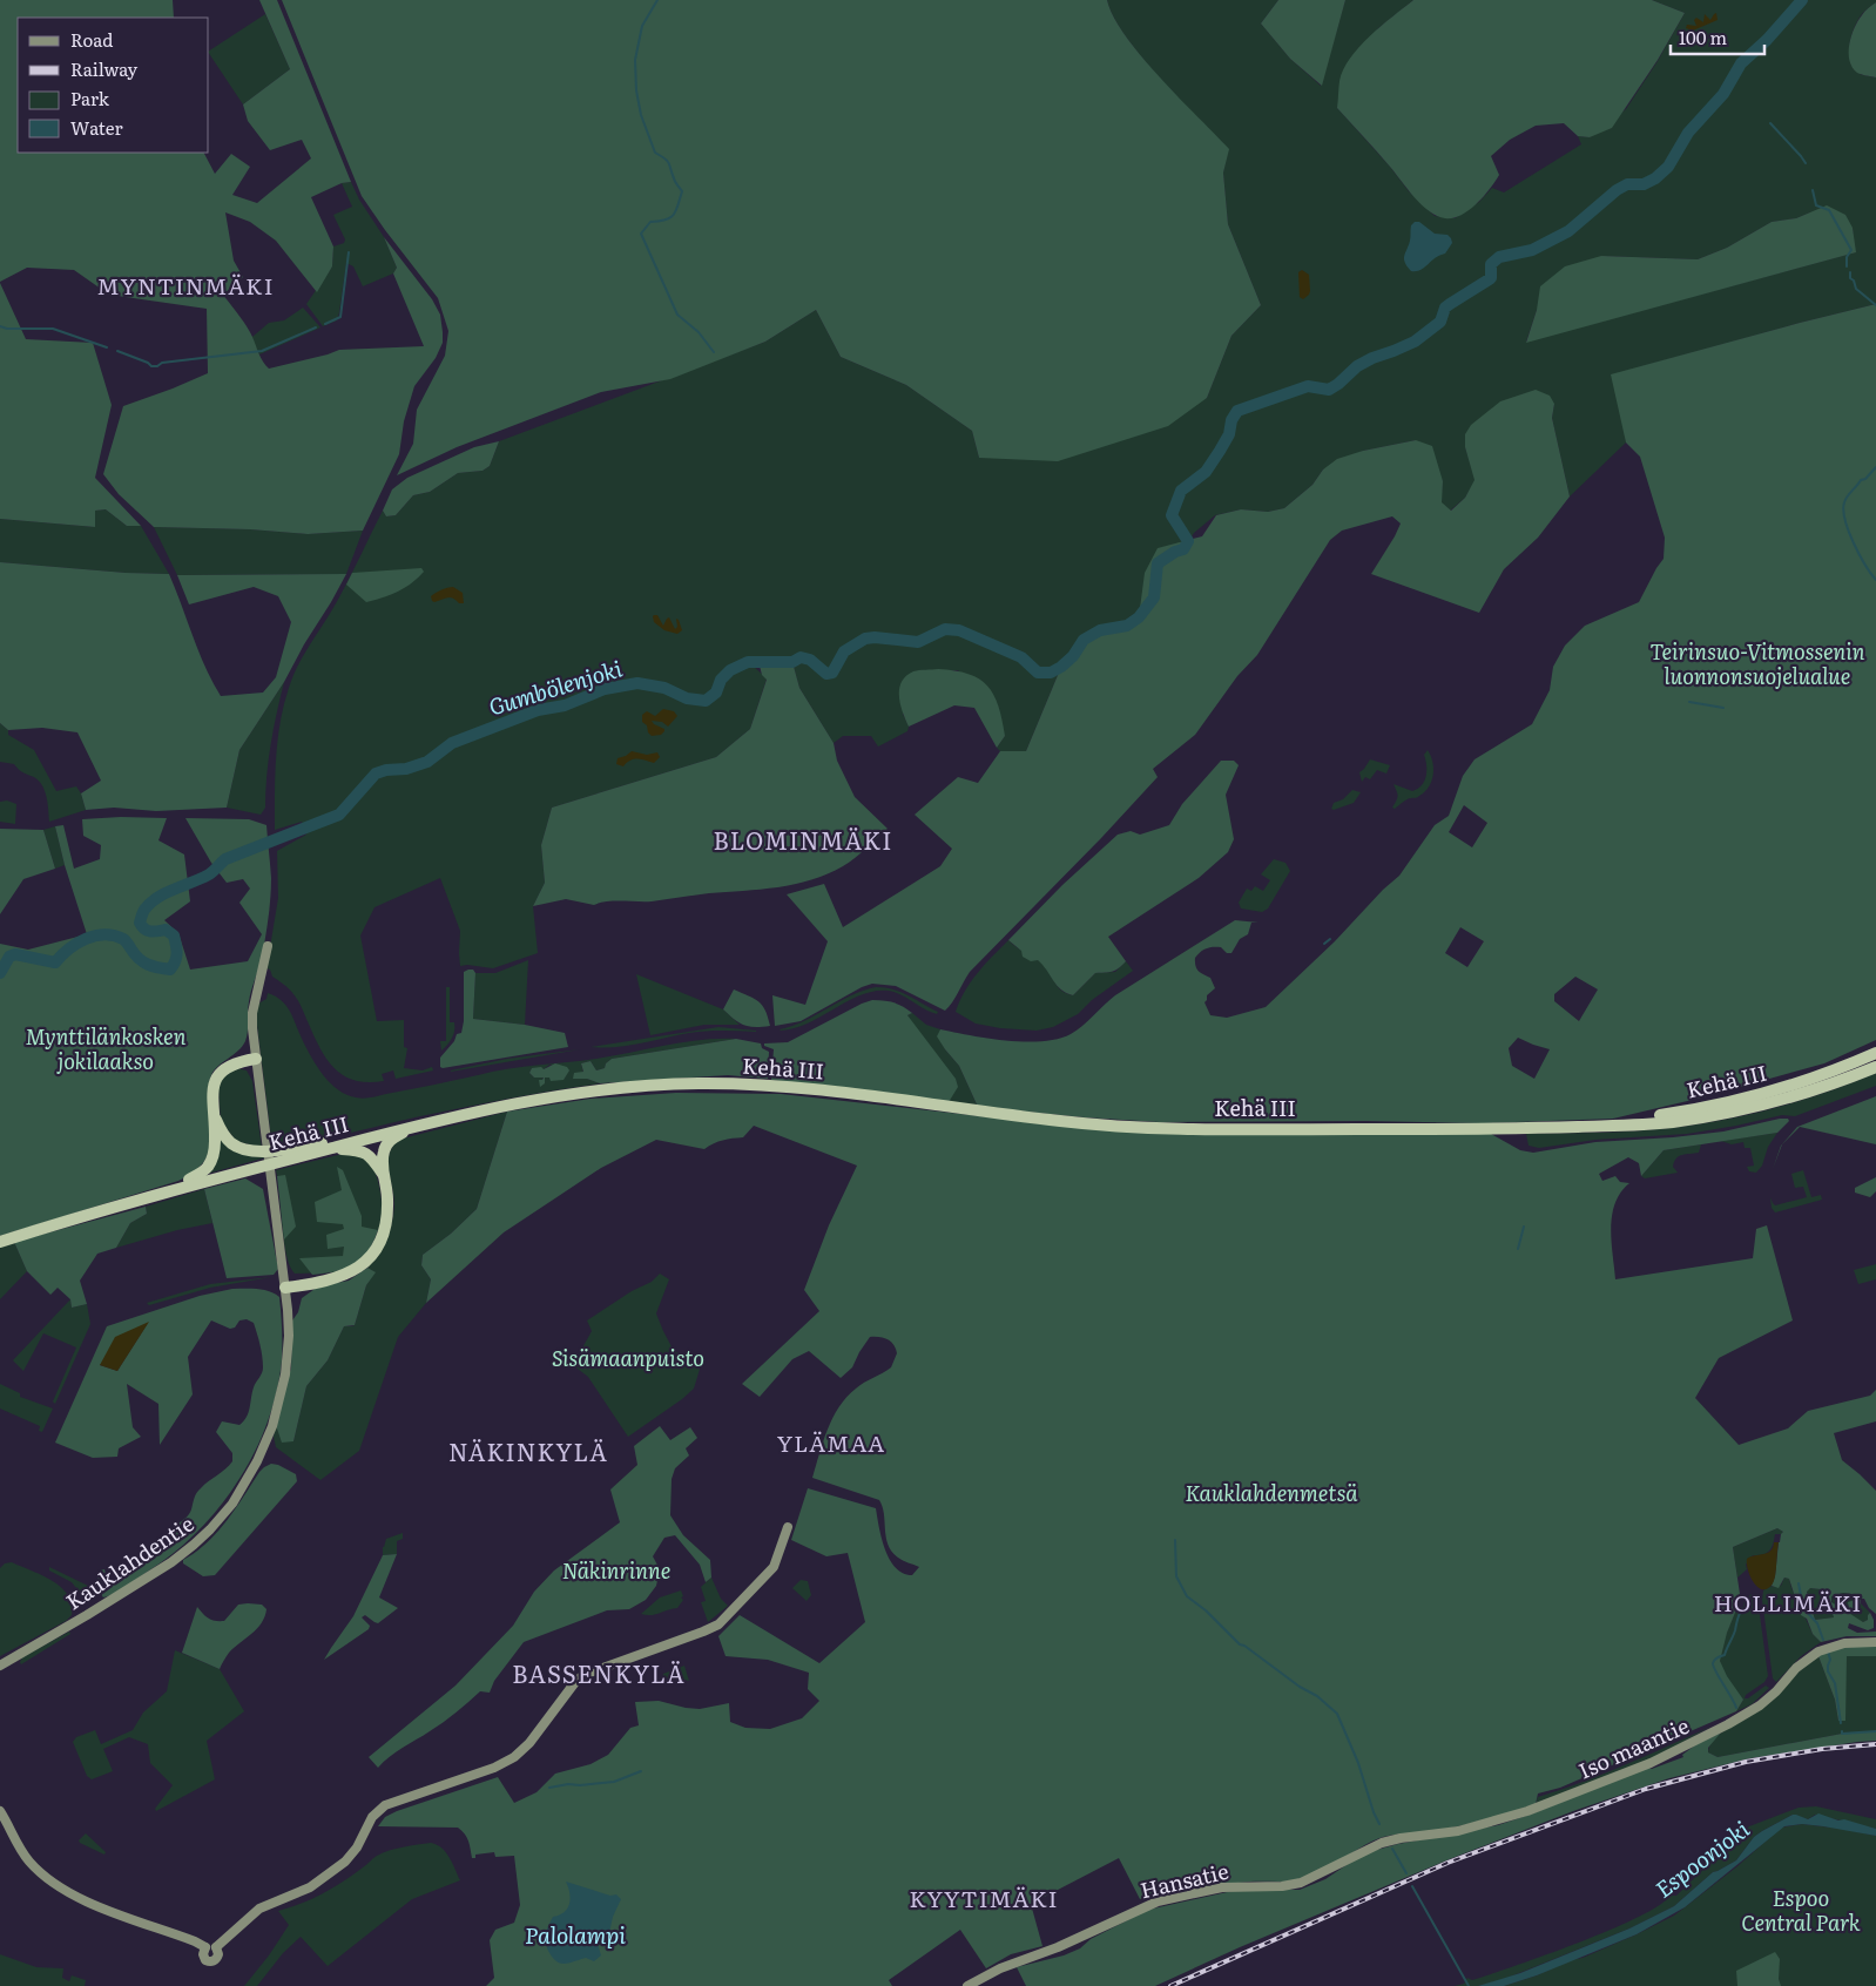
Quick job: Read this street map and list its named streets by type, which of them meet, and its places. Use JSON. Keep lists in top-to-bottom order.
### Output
{
  "streets": {
    "highway": ["Kehä III"],
    "street": ["Kauklahdentie", "Iso maantie", "Hansatie"]
  },
  "crossings": [
    ["Iso maantie", "Hansatie"]
  ],
  "districts": [
    "MYNTINMÄKI",
    "BLOMINMÄKI",
    "YLÄMAA",
    "NÄKINKYLÄ",
    "HOLLIMÄKI",
    "BASSENKYLÄ",
    "KYYTIMÄKI"
  ],
  "water": ["Gumbölenjoki", "Espoonjoki", "Palolampi"],
  "parks": [
    "Teirinsuo-Vitmossenin luonnonsuojelualue",
    "Mynttilänkosken jokilaakso",
    "Sisämaanpuisto",
    "Kauklahdenmetsä",
    "Näkinrinne",
    "Espoo Central Park"
  ],
  "legend": [
    "Road",
    "Railway",
    "Park",
    "Water"
  ],
  "scale_bar": "100 m"
}
